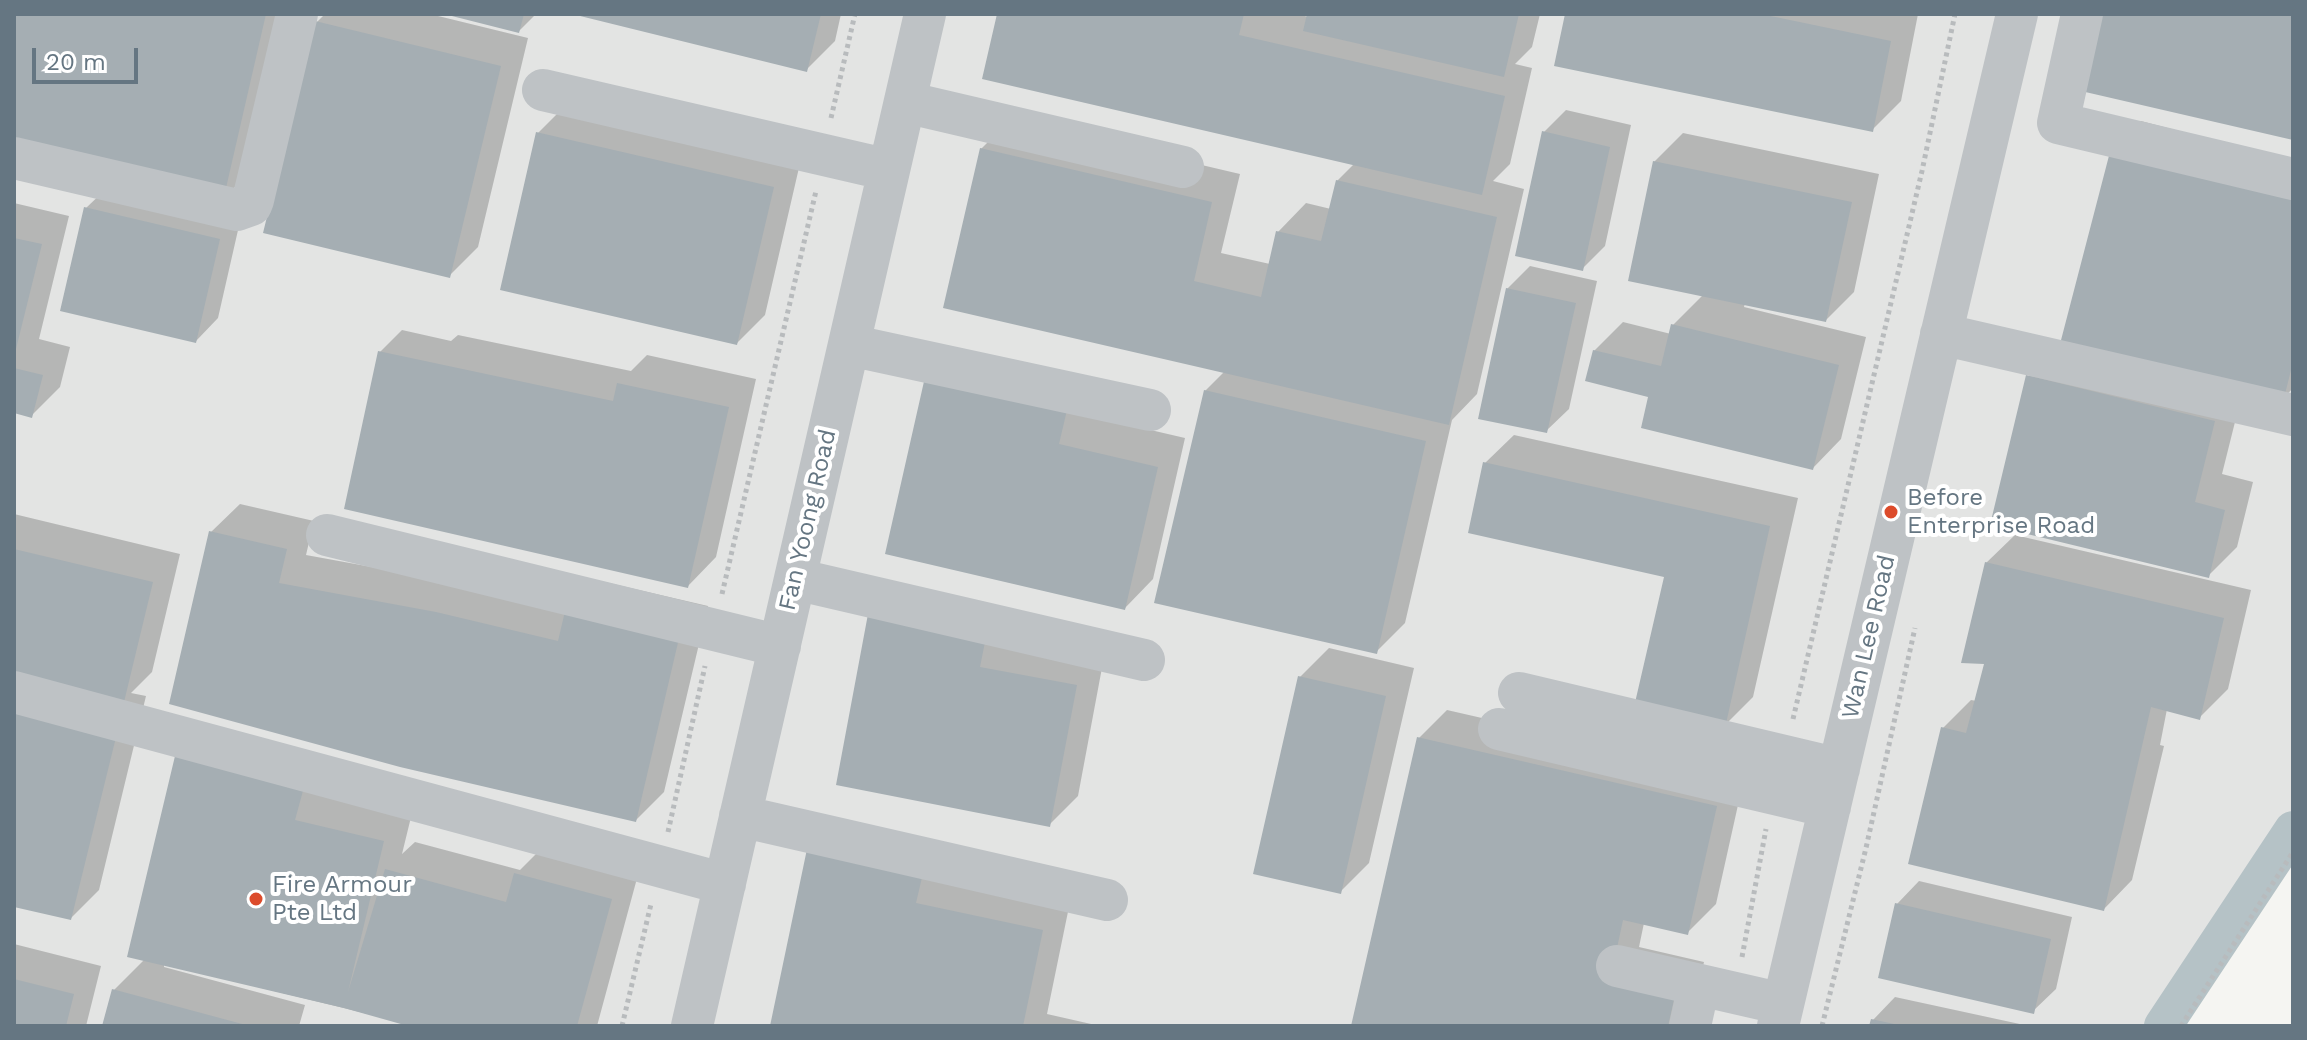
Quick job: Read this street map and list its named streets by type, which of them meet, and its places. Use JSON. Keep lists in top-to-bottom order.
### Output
{
  "streets": {
    "street": ["Fan Yoong Road", "Wan Lee Road"]
  },
  "places": ["Before Enterprise Road", "Fire Armour Pte Ltd"],
  "scale_bar": "20 m"
}
